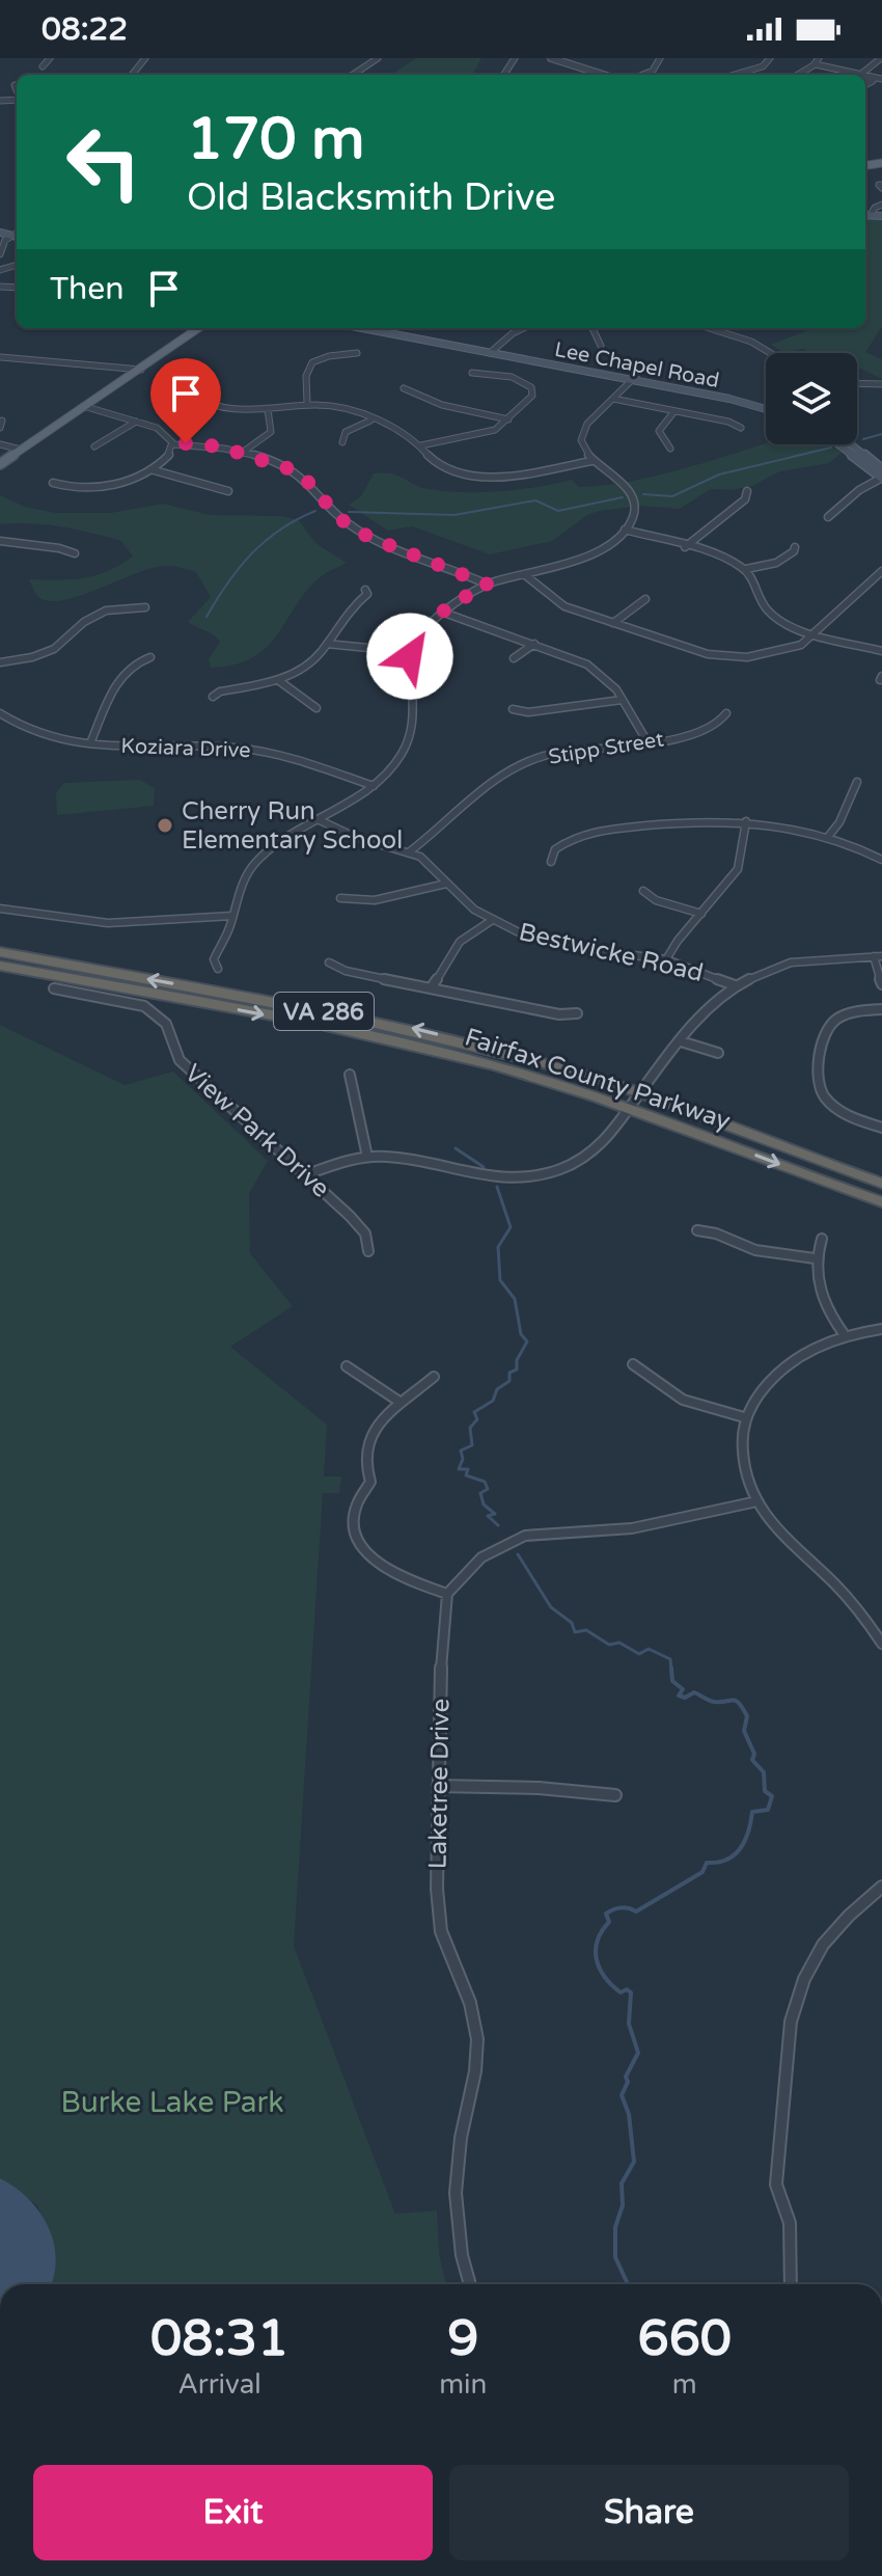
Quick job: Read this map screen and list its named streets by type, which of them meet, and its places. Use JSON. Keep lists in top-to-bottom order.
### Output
{
  "streets": {
    "highway": ["VA 286", "Fairfax County Parkway"],
    "main road": ["Lee Chapel Road"],
    "street": [
      "Koziara Drive",
      "Stipp Street",
      "Bestwicke Road",
      "View Park Drive",
      "Laketree Drive"
    ]
  },
  "crossings": [
    ["Stipp Street", "Bestwicke Road"]
  ],
  "parks": ["Burke Lake Park"],
  "places": ["Cherry Run Elementary School"],
  "page": {
    "status": "08:22",
    "turn": ["170 m", "Old Blacksmith Drive"],
    "then": "Then",
    "eta": [
      "08:31",
      "Arrival",
      "9",
      "min",
      "660",
      "m"
    ],
    "buttons": ["Exit", "Share"]
  }
}
